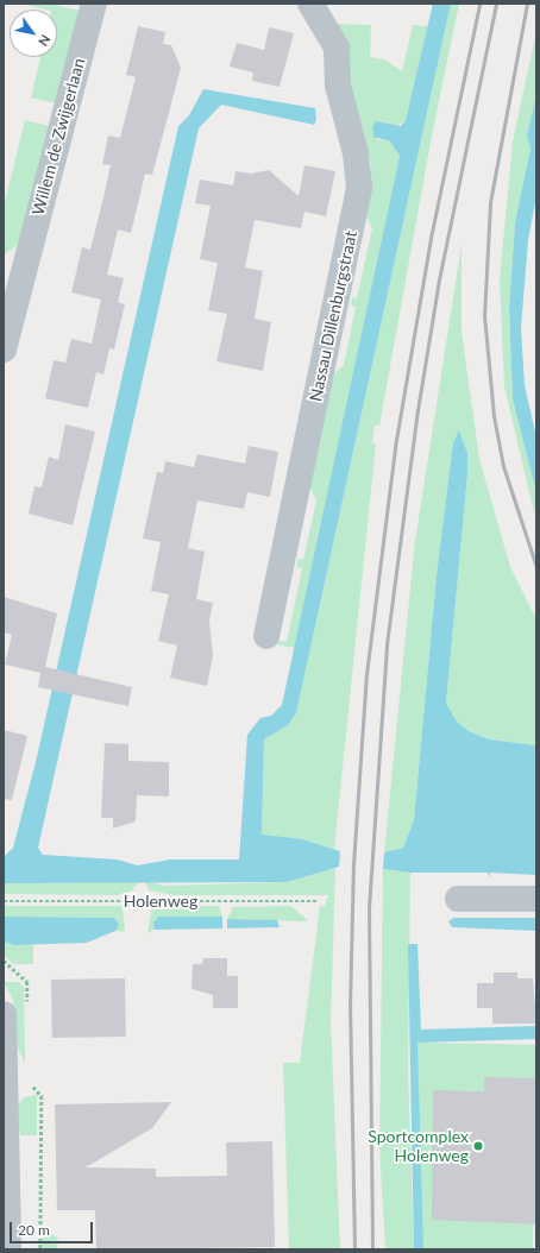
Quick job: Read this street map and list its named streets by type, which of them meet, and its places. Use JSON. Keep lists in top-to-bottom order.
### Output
{
  "streets": {
    "street": ["Willem de Zwijgerlaan", "Nassau Dillenburgstraat"],
    "path": ["Holenweg"]
  },
  "places": ["Sportcomplex Holenweg"],
  "scale_bar": "20 m",
  "north": "bottom right"
}
